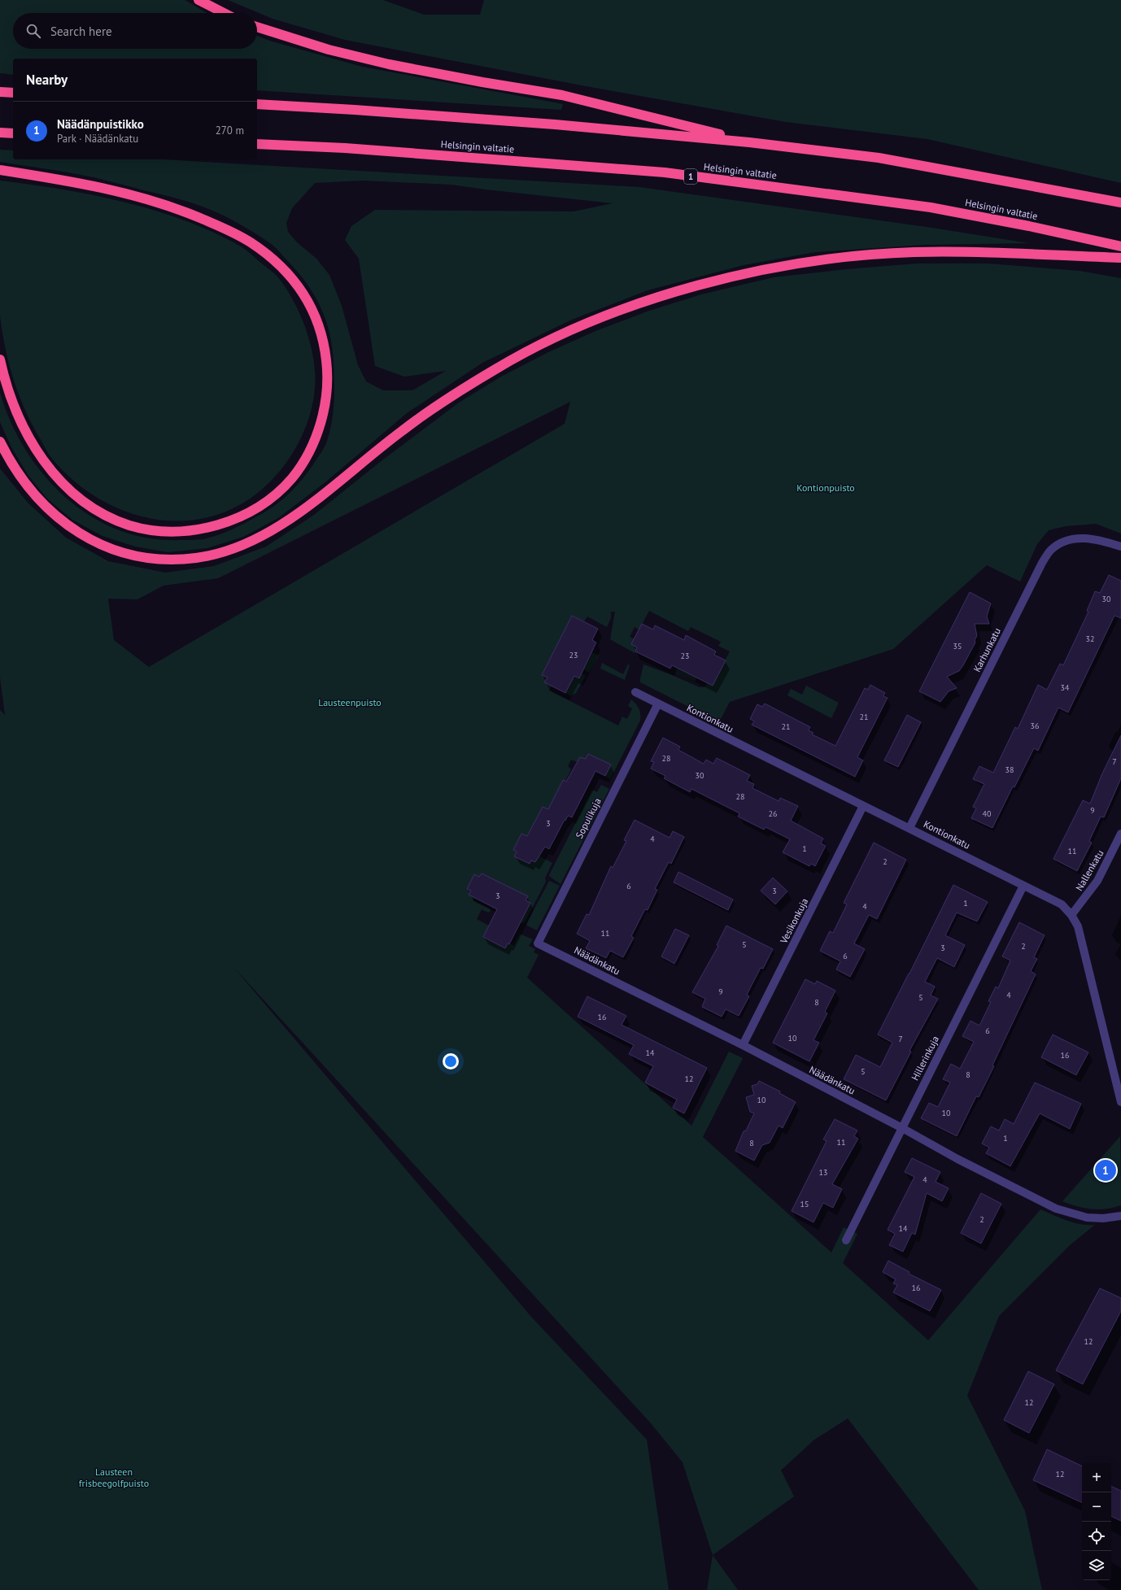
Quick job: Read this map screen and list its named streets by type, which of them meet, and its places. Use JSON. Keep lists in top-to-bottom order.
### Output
{
  "streets": {
    "highway": ["Helsingin valtatie", "1"],
    "street": [
      "Karhunkatu",
      "Kontionkatu",
      "Sopulikuja",
      "Nallenkatu",
      "Vesikonkuja",
      "Näädänkatu",
      "Hillerinkuja"
    ]
  },
  "crossings": [
    ["Karhunkatu", "Kontionkatu"],
    ["Kontionkatu", "Sopulikuja"],
    ["Kontionkatu", "Nallenkatu"],
    ["Kontionkatu", "Vesikonkuja"],
    ["Kontionkatu", "Hillerinkuja"],
    ["Sopulikuja", "Näädänkatu"],
    ["Vesikonkuja", "Näädänkatu"],
    ["Näädänkatu", "Hillerinkuja"]
  ],
  "parks": ["Kontionpuisto", "Lausteenpuisto", "Lausteen frisbeegolfpuisto"],
  "house_numbers": [
    "30",
    "32",
    "35",
    "23",
    "23",
    "34",
    "21",
    "36",
    "21",
    "28",
    "7",
    "38",
    "30",
    "28",
    "9",
    "26",
    "40",
    "3",
    "4",
    "1",
    "11",
    "2",
    "6",
    "3",
    "3",
    "1",
    "4",
    "11",
    "5",
    "2",
    "3",
    "6",
    "9",
    "4",
    "5",
    "8",
    "16",
    "6",
    "10",
    "7",
    "14",
    "16",
    "5",
    "8",
    "12",
    "10",
    "10",
    "1",
    "11",
    "8",
    "13",
    "4",
    "15",
    "2",
    "14",
    "16",
    "12",
    "12",
    "12"
  ],
  "page": {
    "search": "Search here",
    "heading": "Nearby",
    "list": [
      {
        "mark": "1",
        "name": "Näädänpuistikko",
        "note": "Park · Näädänkatu",
        "value": "270 m"
      }
    ],
    "pins": "1",
    "map_buttons": ["+", "−"]
  }
}
